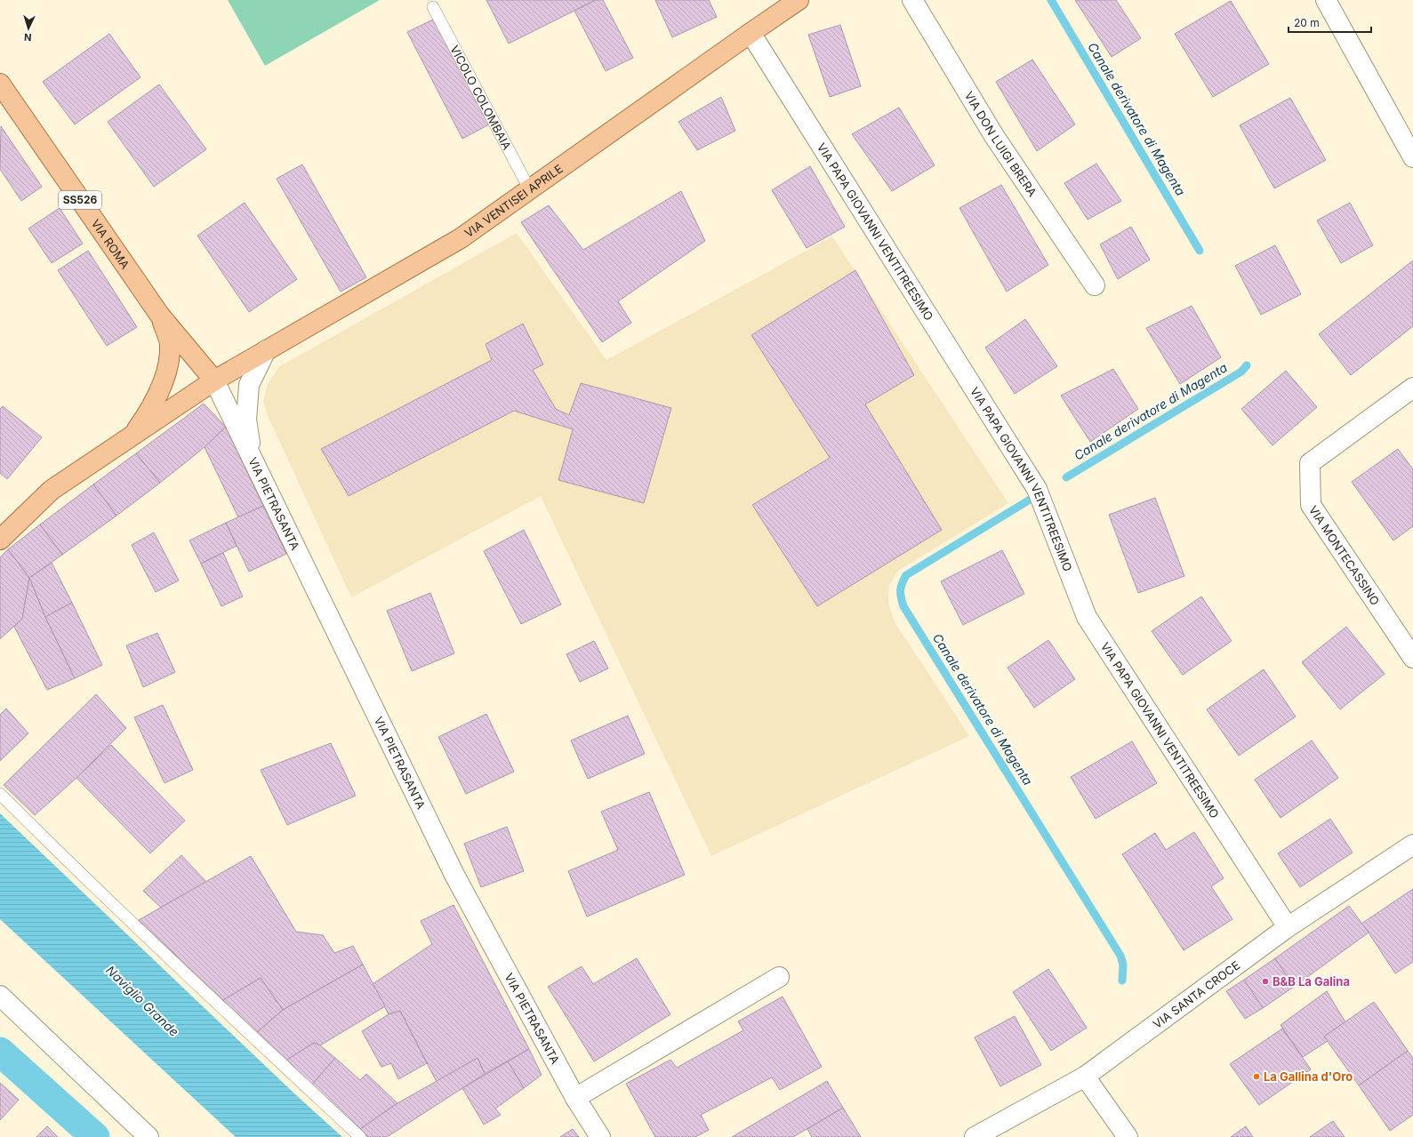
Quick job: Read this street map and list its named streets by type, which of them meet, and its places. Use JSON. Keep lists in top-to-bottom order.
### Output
{
  "streets": {
    "main road": ["SS526", "VIA VENTISEI APRILE", "VIA ROMA"],
    "street": [
      "VIA DON LUIGI BRERA",
      "VIA PAPA GIOVANNI VENTITREESIMO",
      "VIA PIETRASANTA",
      "VIA MONTECASSINO",
      "VIA SANTA CROCE"
    ],
    "lane": ["VICOLO COLOMBAIA"]
  },
  "crossings": [
    ["VICOLO COLOMBAIA", "VIA VENTISEI APRILE"],
    ["VIA VENTISEI APRILE", "VIA PAPA GIOVANNI VENTITREESIMO"],
    ["VIA VENTISEI APRILE", "VIA ROMA"],
    ["VIA VENTISEI APRILE", "VIA PIETRASANTA"],
    ["VIA PAPA GIOVANNI VENTITREESIMO", "VIA SANTA CROCE"],
    ["VIA ROMA", "VIA PIETRASANTA"]
  ],
  "water": ["Canale derivatore di Magenta", "Naviglio Grande"],
  "places": ["B&B La Galina", "La Gallina d'Oro"],
  "scale_bar": "20 m",
  "north": "bottom"
}
